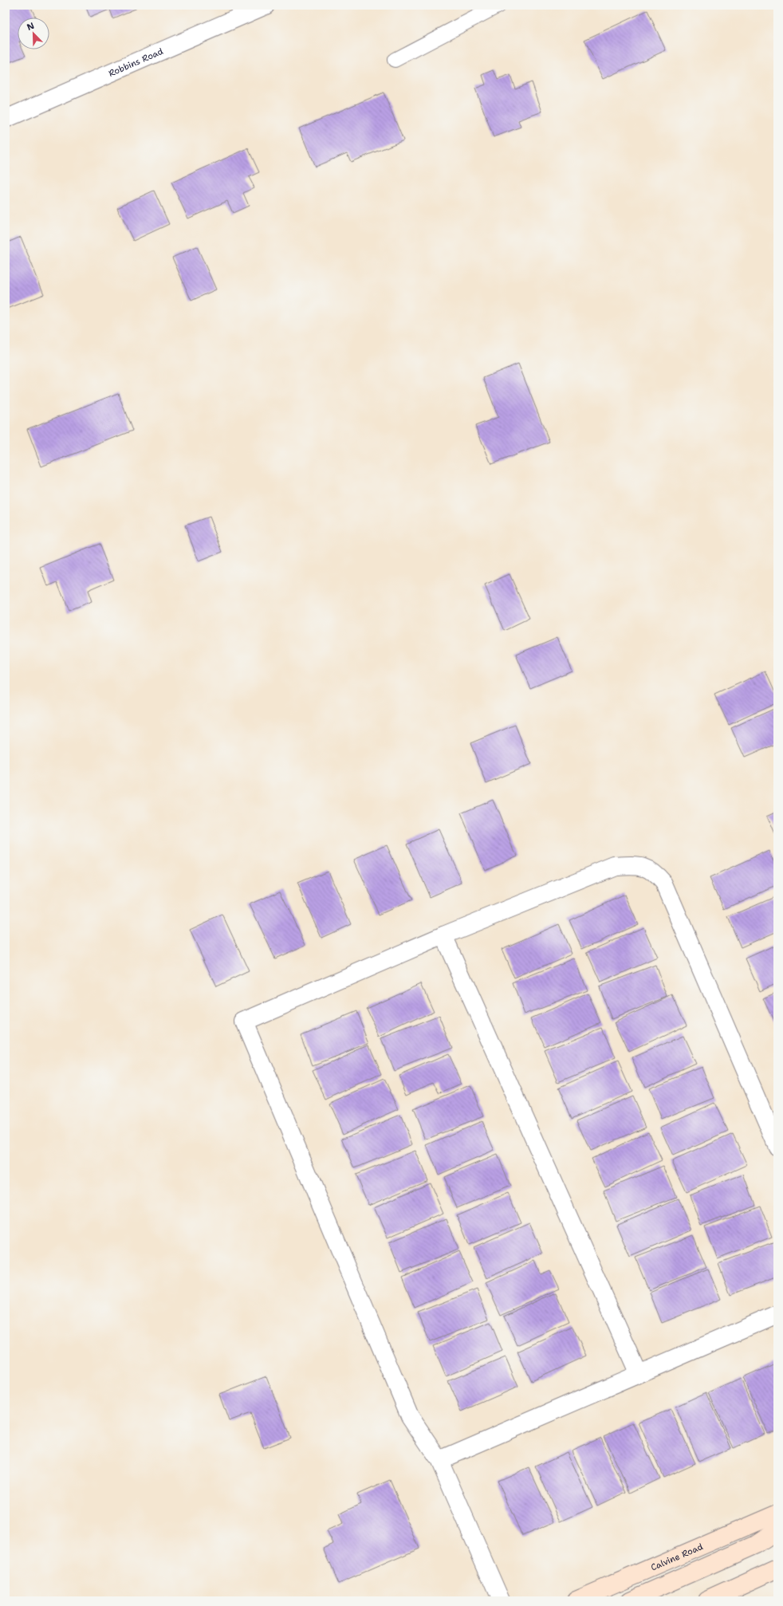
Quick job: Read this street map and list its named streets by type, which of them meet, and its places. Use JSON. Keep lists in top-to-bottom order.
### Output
{
  "streets": {
    "main road": ["Calvine Road"],
    "street": ["Robbins Road"]
  },
  "north": "top left"
}
